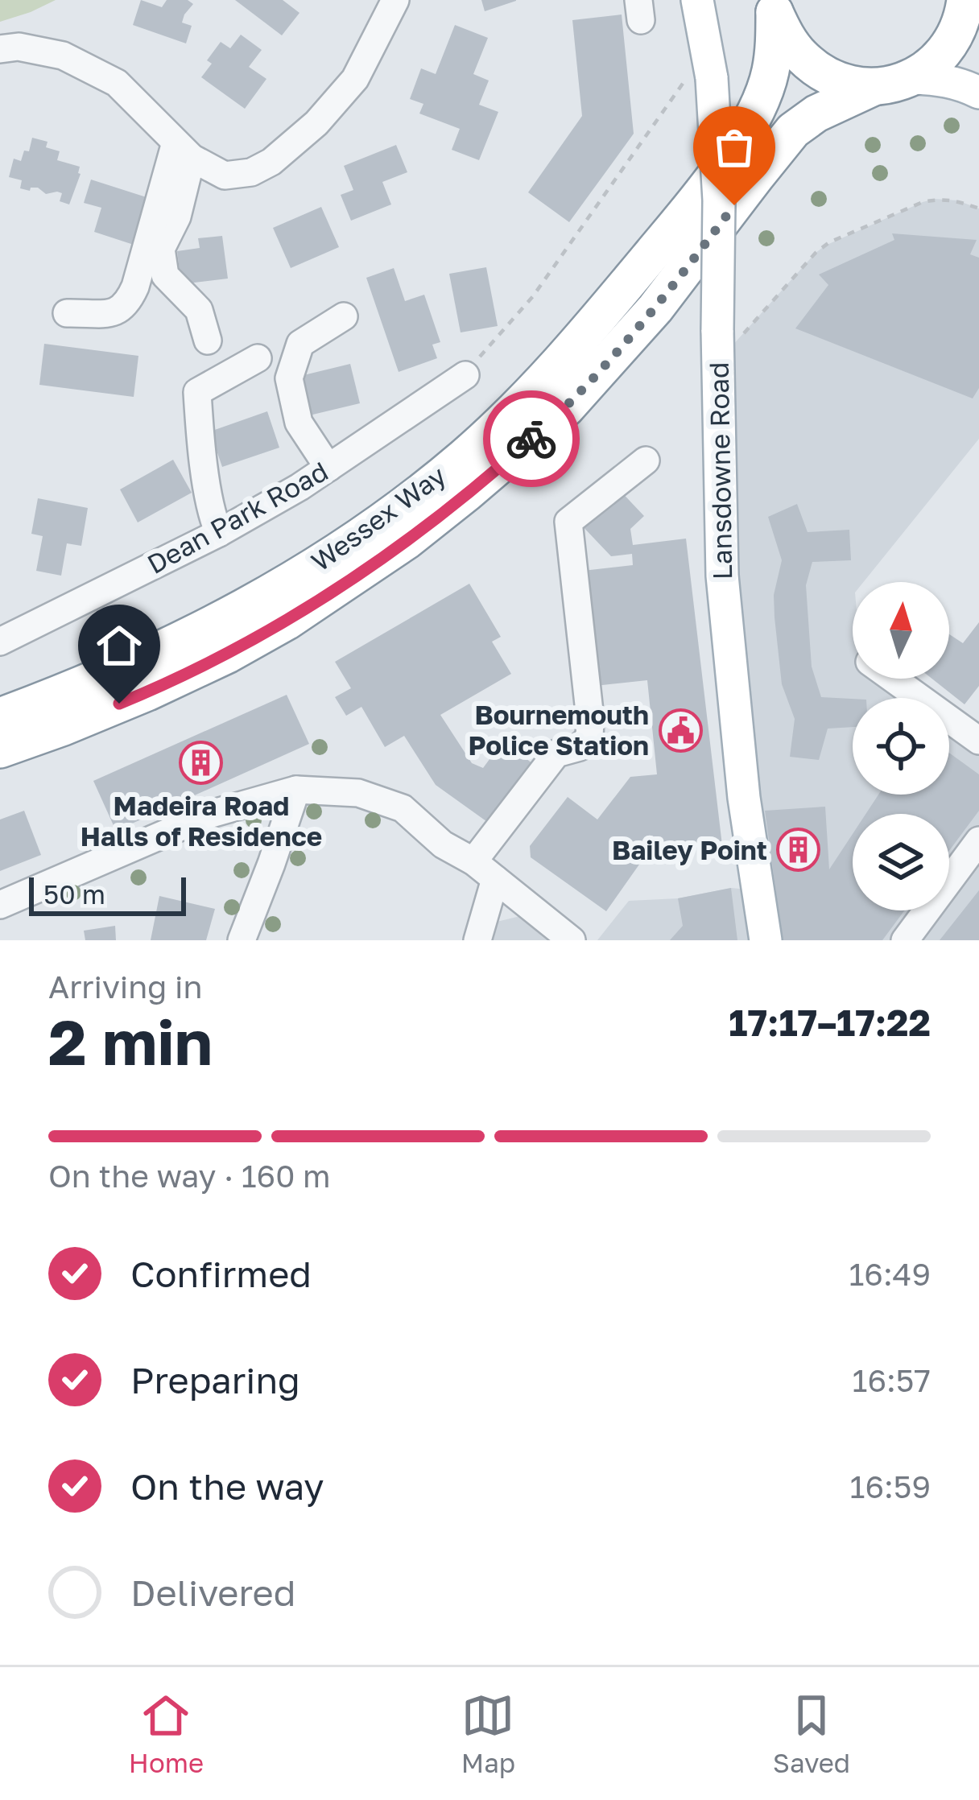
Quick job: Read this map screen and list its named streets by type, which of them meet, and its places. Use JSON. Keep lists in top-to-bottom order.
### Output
{
  "streets": {
    "highway": ["Wessex Way"],
    "main road": ["Lansdowne Road"],
    "street": ["Dean Park Road"]
  },
  "places": {
    "public building": ["Bournemouth Police Station"],
    "building": ["Madeira Road Halls of Residence", "Bailey Point"]
  },
  "scale_bar": "50 m",
  "north": "top",
  "page": {
    "scale": "50 m",
    "heading": ["2 min", "Arriving in", "17:17–17:22"],
    "bar": "On the way · 160 m",
    "list": [
      ["Confirmed", "16:49"],
      ["Preparing", "16:57"],
      ["On the way", "16:59"],
      "Delivered"
    ],
    "tabs": ["Home", "Map", "Saved"]
  }
}
